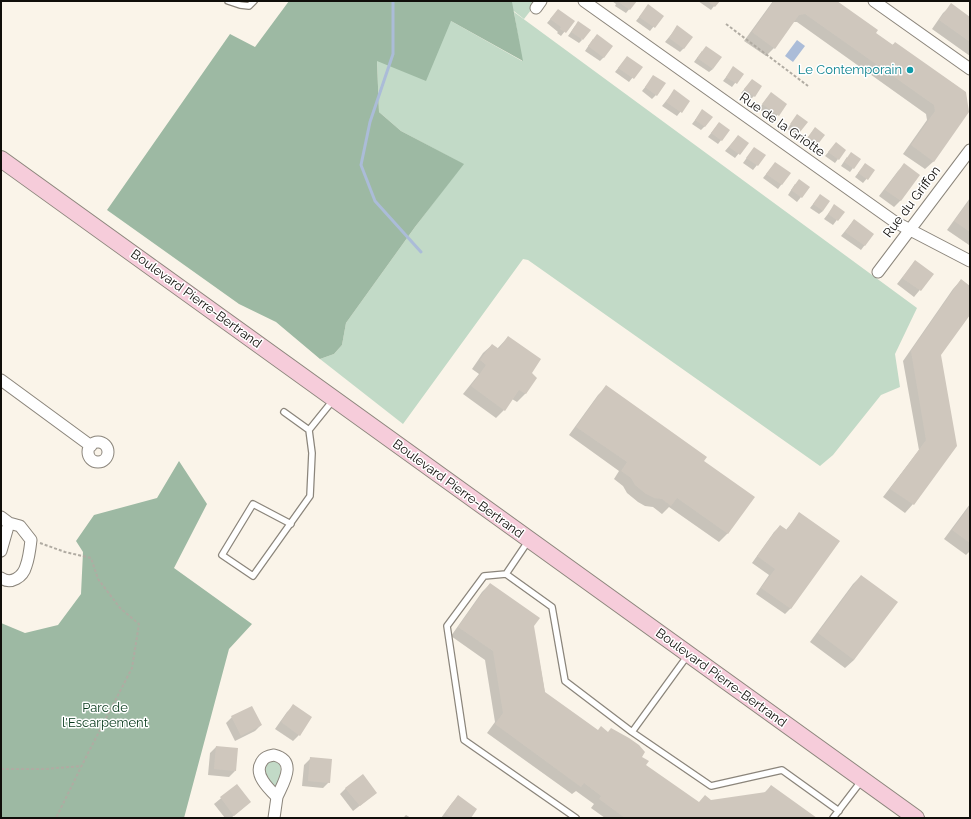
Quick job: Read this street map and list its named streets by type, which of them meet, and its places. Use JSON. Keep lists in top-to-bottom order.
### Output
{
  "streets": {
    "main road": ["Boulevard Pierre-Bertrand"],
    "street": ["Rue de la Griotte", "Rue du Griffon"]
  },
  "crossings": [
    ["Rue de la Griotte", "Rue du Griffon"]
  ],
  "parks": ["Parc de l'Escarpement"],
  "places": ["Le Contemporain"]
}
